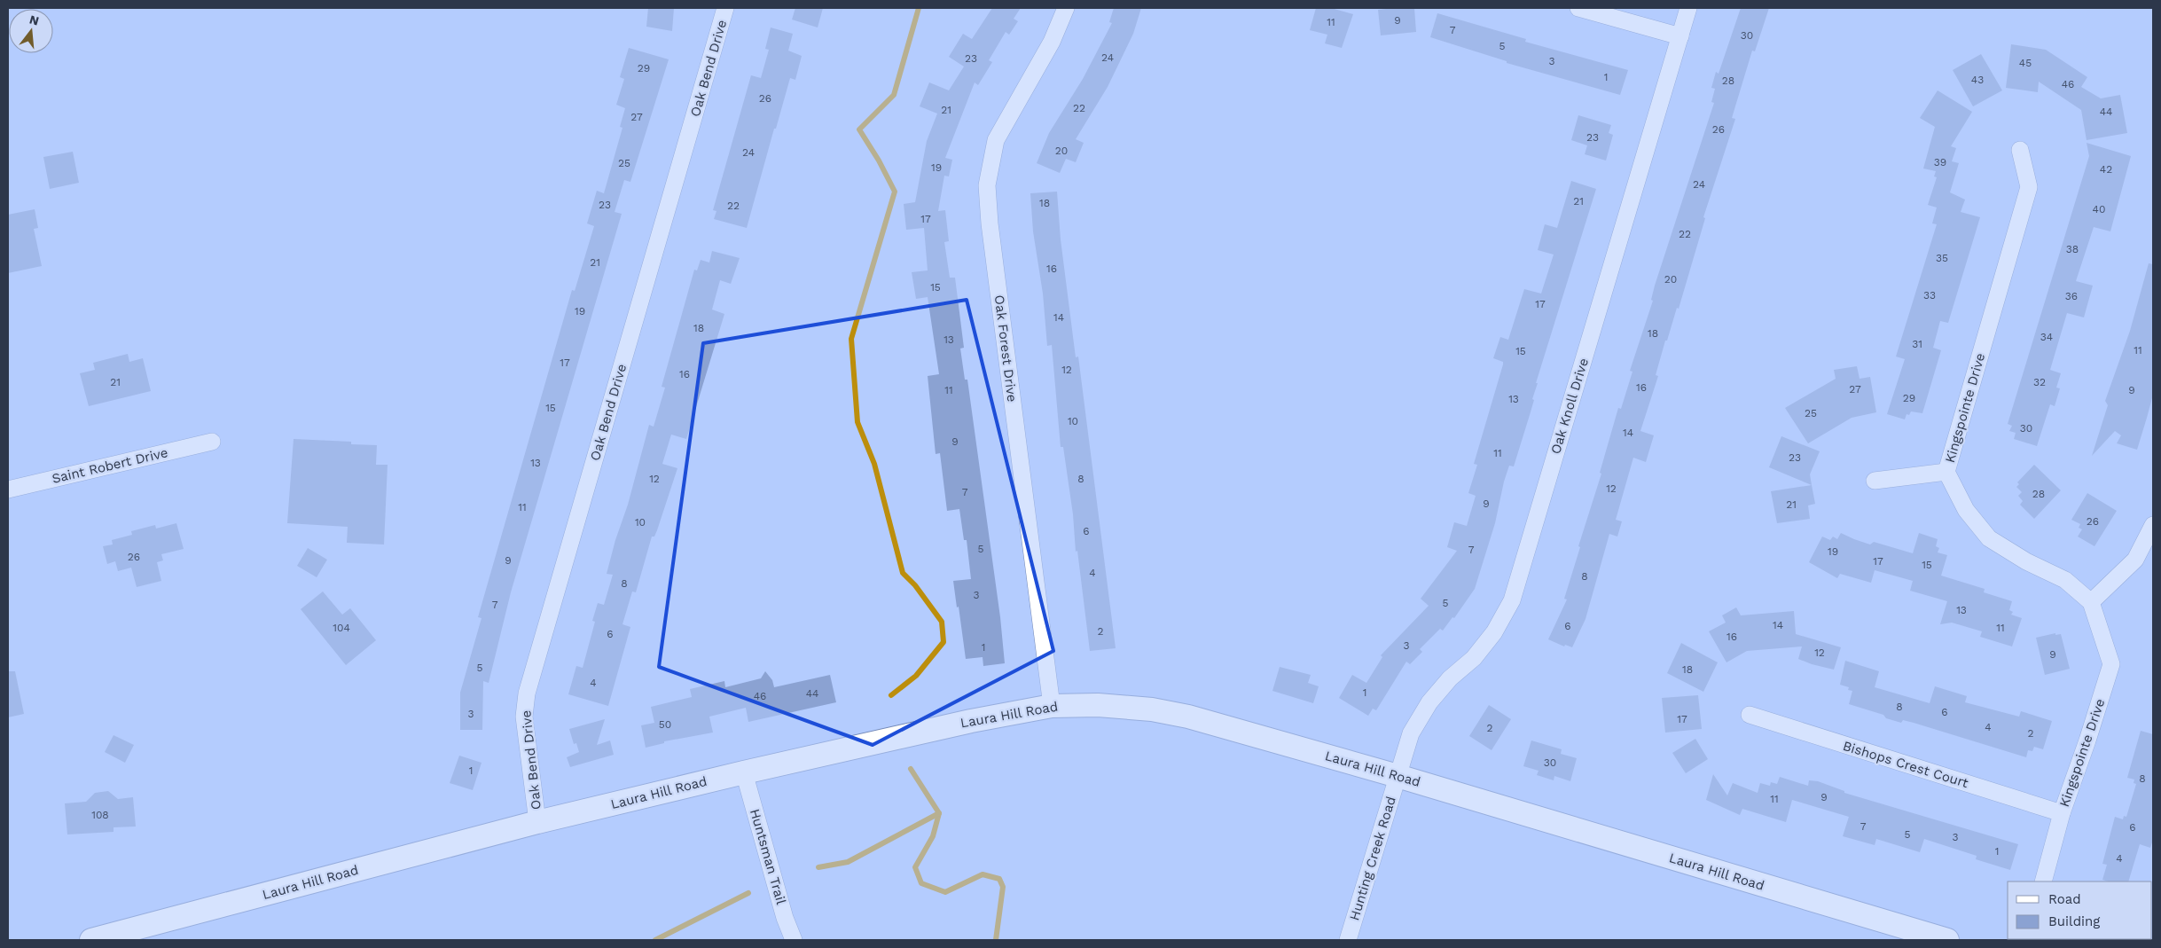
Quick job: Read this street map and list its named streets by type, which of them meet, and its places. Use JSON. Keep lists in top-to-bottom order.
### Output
{
  "streets": {
    "main road": ["Laura Hill Road"],
    "street": [
      "Oak Bend Drive",
      "Oak Forest Drive",
      "Oak Knoll Drive",
      "Kingspointe Drive",
      "Saint Robert Drive",
      "Bishops Crest Court",
      "Huntsman Trail",
      "Hunting Creek Road"
    ]
  },
  "crossings": [
    ["Oak Bend Drive", "Laura Hill Road"],
    ["Oak Forest Drive", "Laura Hill Road"],
    ["Oak Knoll Drive", "Laura Hill Road"],
    ["Oak Knoll Drive", "Hunting Creek Road"],
    ["Kingspointe Drive", "Bishops Crest Court"],
    ["Laura Hill Road", "Huntsman Trail"],
    ["Laura Hill Road", "Hunting Creek Road"]
  ],
  "house_numbers": [
    "9",
    "11",
    "7",
    "30",
    "5",
    "24",
    "23",
    "3",
    "45",
    "29",
    "1",
    "43",
    "28",
    "46",
    "26",
    "22",
    "21",
    "44",
    "27",
    "26",
    "23",
    "20",
    "24",
    "39",
    "25",
    "19",
    "42",
    "24",
    "21",
    "18",
    "23",
    "22",
    "40",
    "17",
    "22",
    "38",
    "35",
    "21",
    "16",
    "20",
    "15",
    "33",
    "36",
    "17",
    "19",
    "14",
    "18",
    "18",
    "34",
    "13",
    "31",
    "11",
    "15",
    "17",
    "12",
    "16",
    "21",
    "32",
    "16",
    "27",
    "11",
    "9",
    "29",
    "13",
    "15",
    "25",
    "10",
    "30",
    "14",
    "9",
    "11",
    "23",
    "13",
    "12",
    "8",
    "12",
    "7",
    "28",
    "9",
    "21",
    "11",
    "26",
    "10",
    "6",
    "5",
    "7",
    "19",
    "26",
    "9",
    "17",
    "15",
    "4",
    "8",
    "8",
    "3",
    "5",
    "7",
    "13",
    "14",
    "6",
    "104",
    "11",
    "2",
    "6",
    "16",
    "3",
    "1",
    "12",
    "9",
    "5",
    "18",
    "4",
    "1",
    "44",
    "46",
    "8",
    "6",
    "3",
    "17",
    "50",
    "4",
    "2",
    "2",
    "30",
    "1",
    "8",
    "9",
    "11",
    "108",
    "7",
    "6",
    "5",
    "3",
    "1",
    "4"
  ],
  "legend": ["Road", "Building"],
  "north": "top"
}
